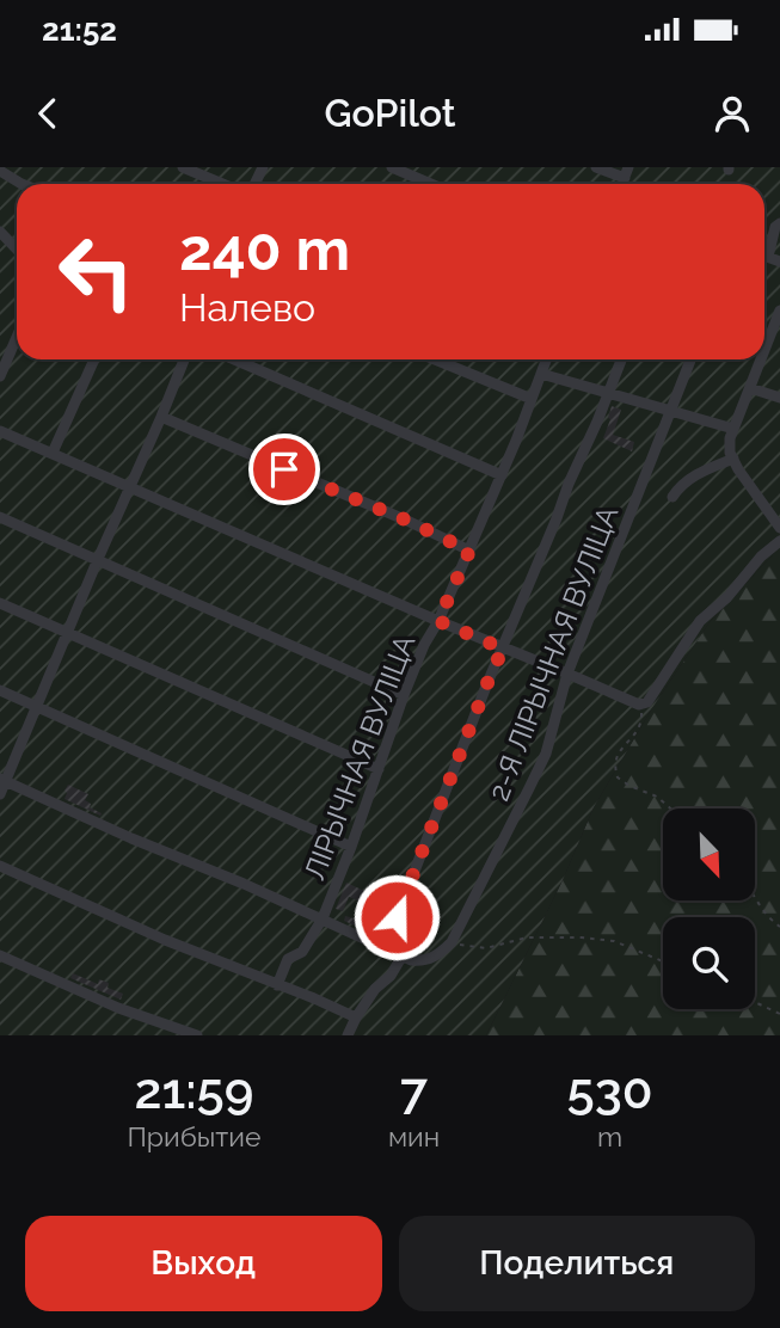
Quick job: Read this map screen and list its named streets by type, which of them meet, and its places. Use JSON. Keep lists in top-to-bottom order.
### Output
{
  "streets": {
    "street": ["2-Я ЛІРЫЧНАЯ ВУЛІЦА", "ЛІРЫЧНАЯ ВУЛІЦА"]
  },
  "north": "bottom right",
  "page": {
    "status": "21:52",
    "header": "GoPilot",
    "turn": ["240 m", "Налево"],
    "eta": [
      "21:59",
      "Прибытие",
      "7",
      "мин",
      "530",
      "m"
    ],
    "buttons": ["Выход", "Поделиться"]
  }
}
